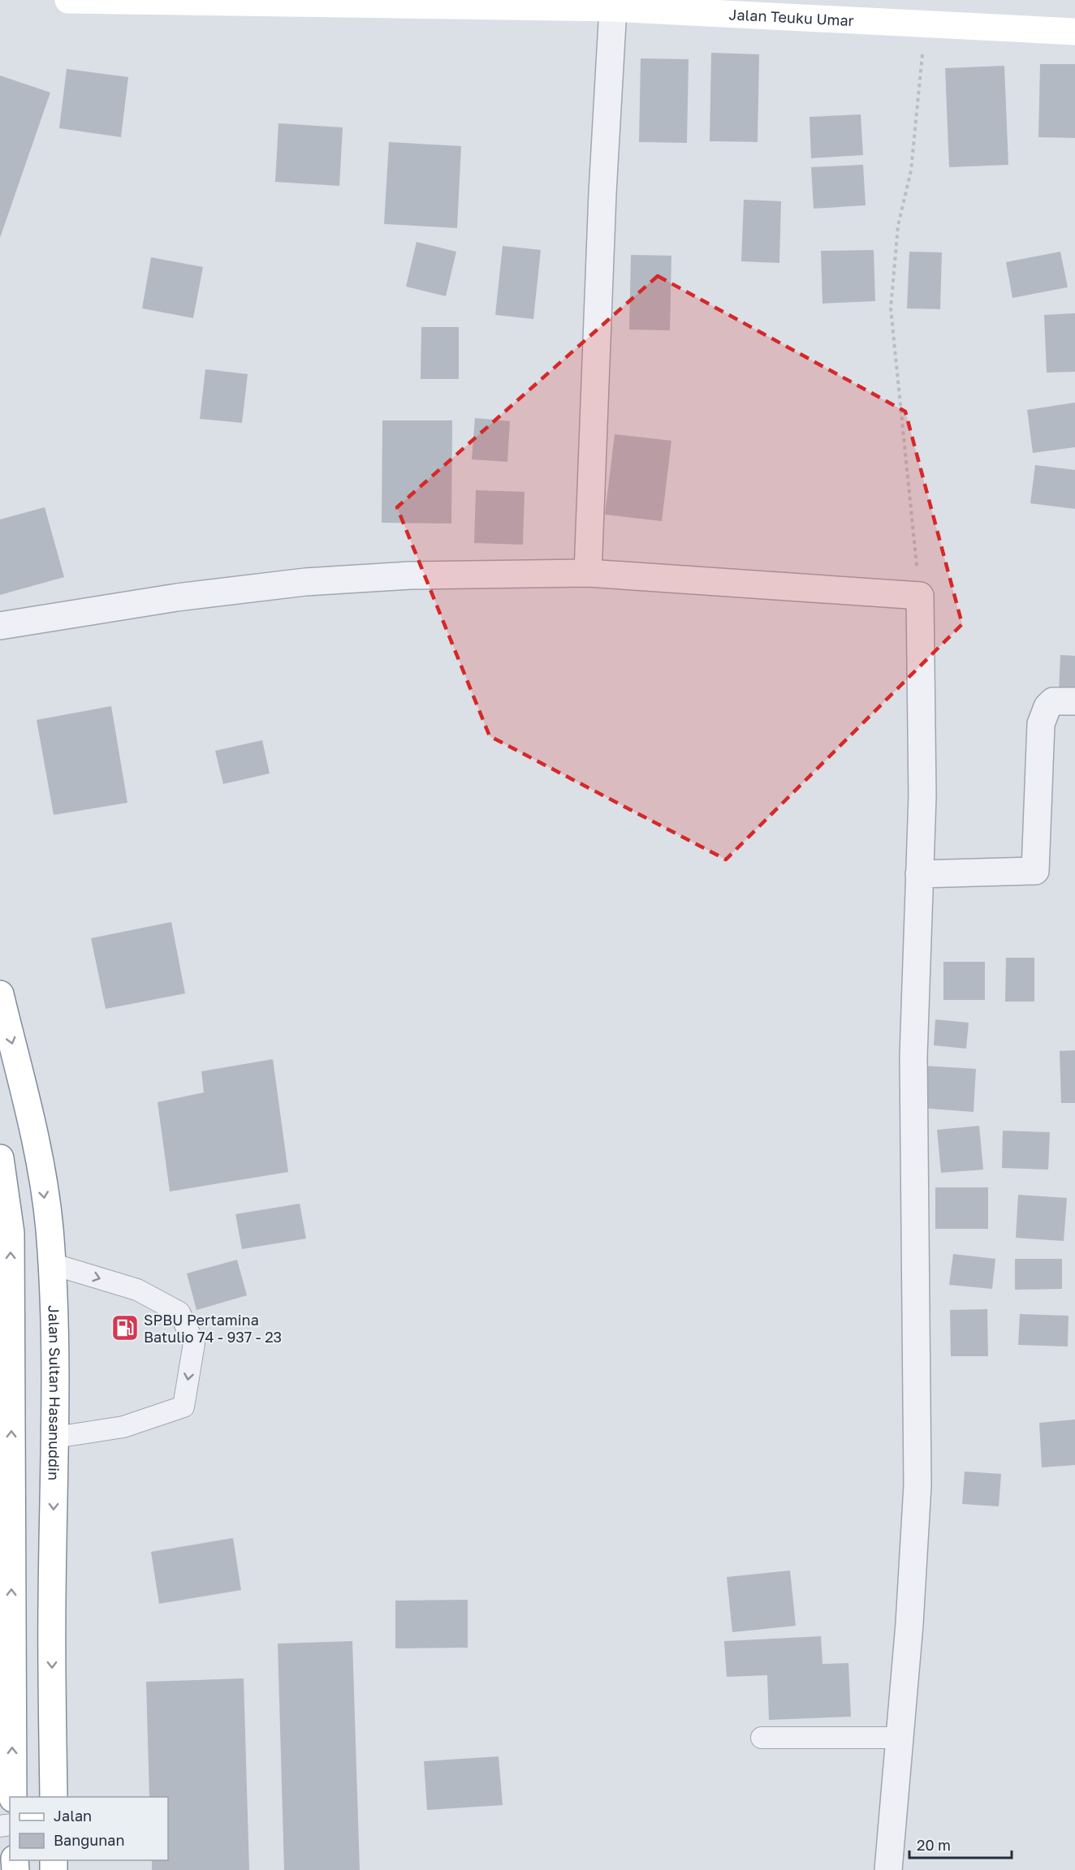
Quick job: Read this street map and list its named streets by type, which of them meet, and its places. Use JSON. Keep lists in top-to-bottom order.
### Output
{
  "streets": {
    "main road": ["Jalan Teuku Umar", "Jalan Sultan Hasanuddin"]
  },
  "places": {
    "fuel station": ["SPBU Pertamina Batulio 74 - 937 - 23"]
  },
  "legend": ["Jalan", "Bangunan"],
  "scale_bar": "20 m"
}
